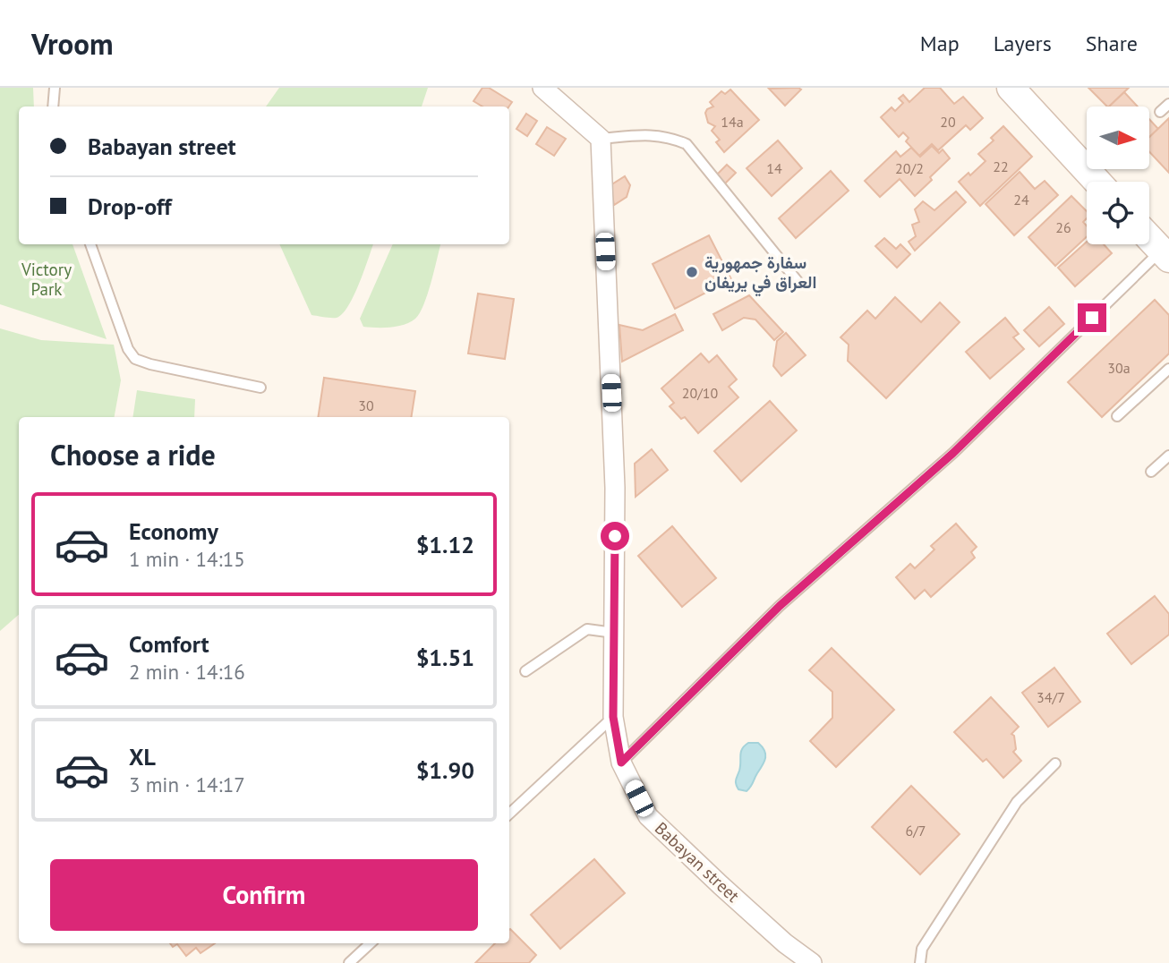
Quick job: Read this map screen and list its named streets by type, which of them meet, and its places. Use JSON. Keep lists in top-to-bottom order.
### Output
{
  "streets": {
    "street": ["Babayan street"]
  },
  "parks": ["Victory Park"],
  "places": ["سفارة جمهورية العراق في يريفان"],
  "house_numbers": [
    "14a",
    "20",
    "22",
    "14",
    "20/2",
    "24",
    "26",
    "30a",
    "20/10",
    "30",
    "34/7",
    "6/7"
  ],
  "north": "right",
  "page": {
    "header": "Vroom",
    "nav": ["Map", "Layers", "Share"],
    "banner": ["Babayan street", "Drop-off"],
    "heading": "Choose a ride",
    "list": [
      {
        "name": "Economy",
        "note": "1 min · 14:15",
        "value": "$1.12"
      },
      {
        "name": "Comfort",
        "note": "2 min · 14:16",
        "value": "$1.51"
      },
      {
        "name": "XL",
        "note": "3 min · 14:17",
        "value": "$1.90"
      }
    ],
    "buttons": "Confirm"
  }
}
